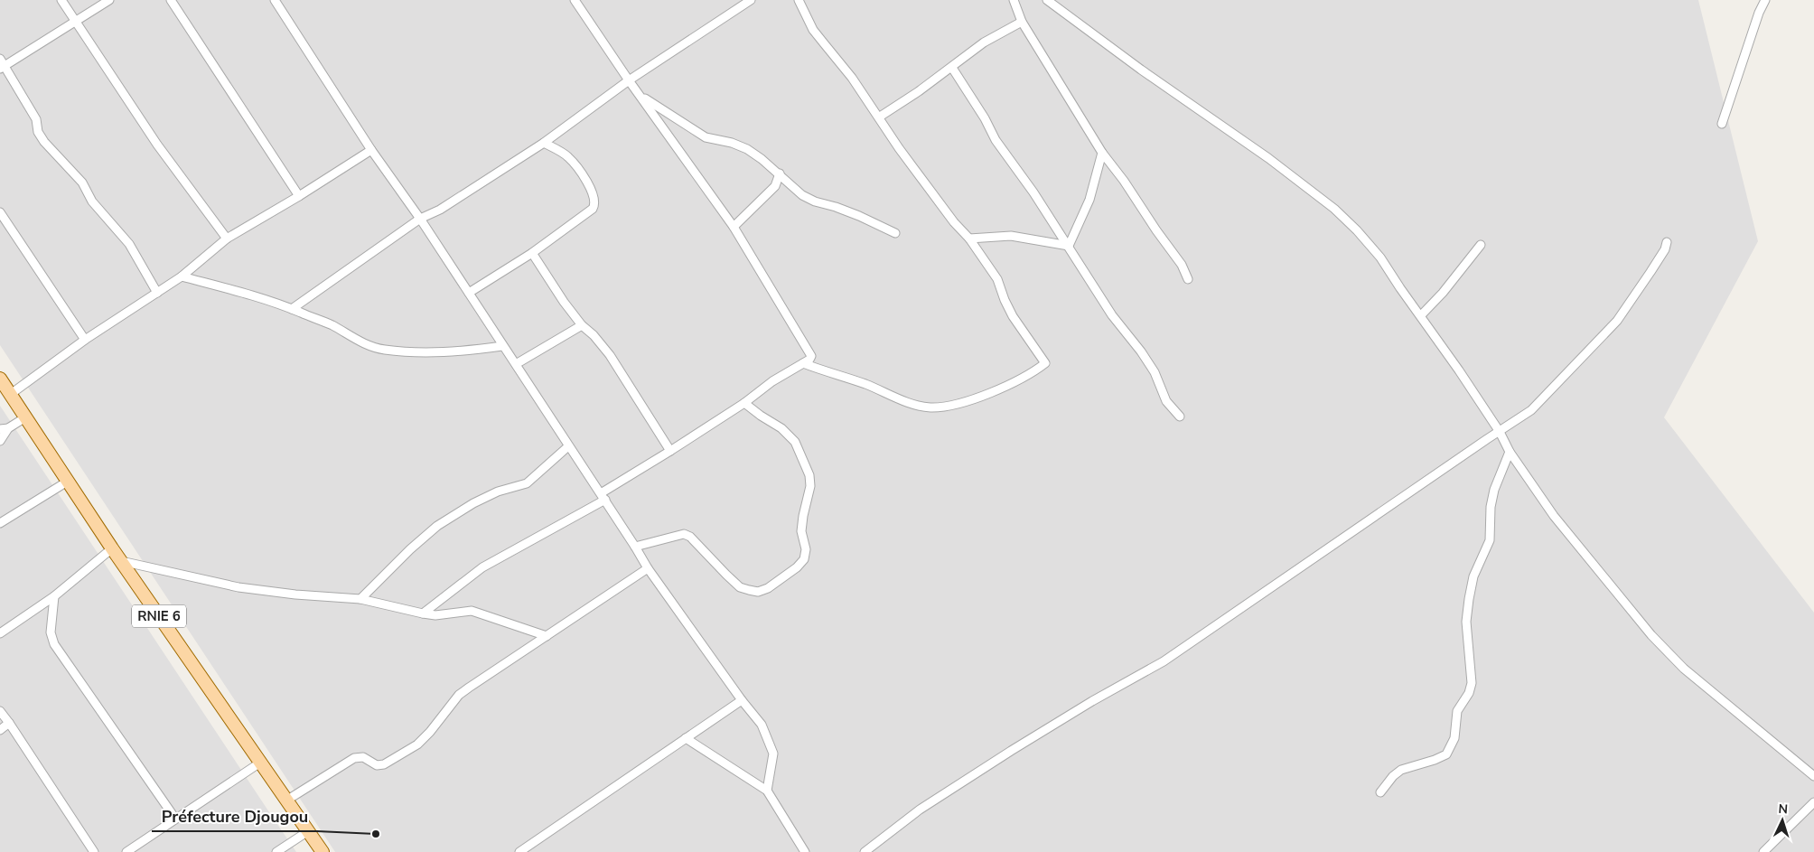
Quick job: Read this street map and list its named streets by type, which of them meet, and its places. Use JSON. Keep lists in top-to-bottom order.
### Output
{
  "streets": {
    "main road": ["RNIE 6"]
  },
  "places": ["Préfecture Djougou"],
  "north": "top"
}
